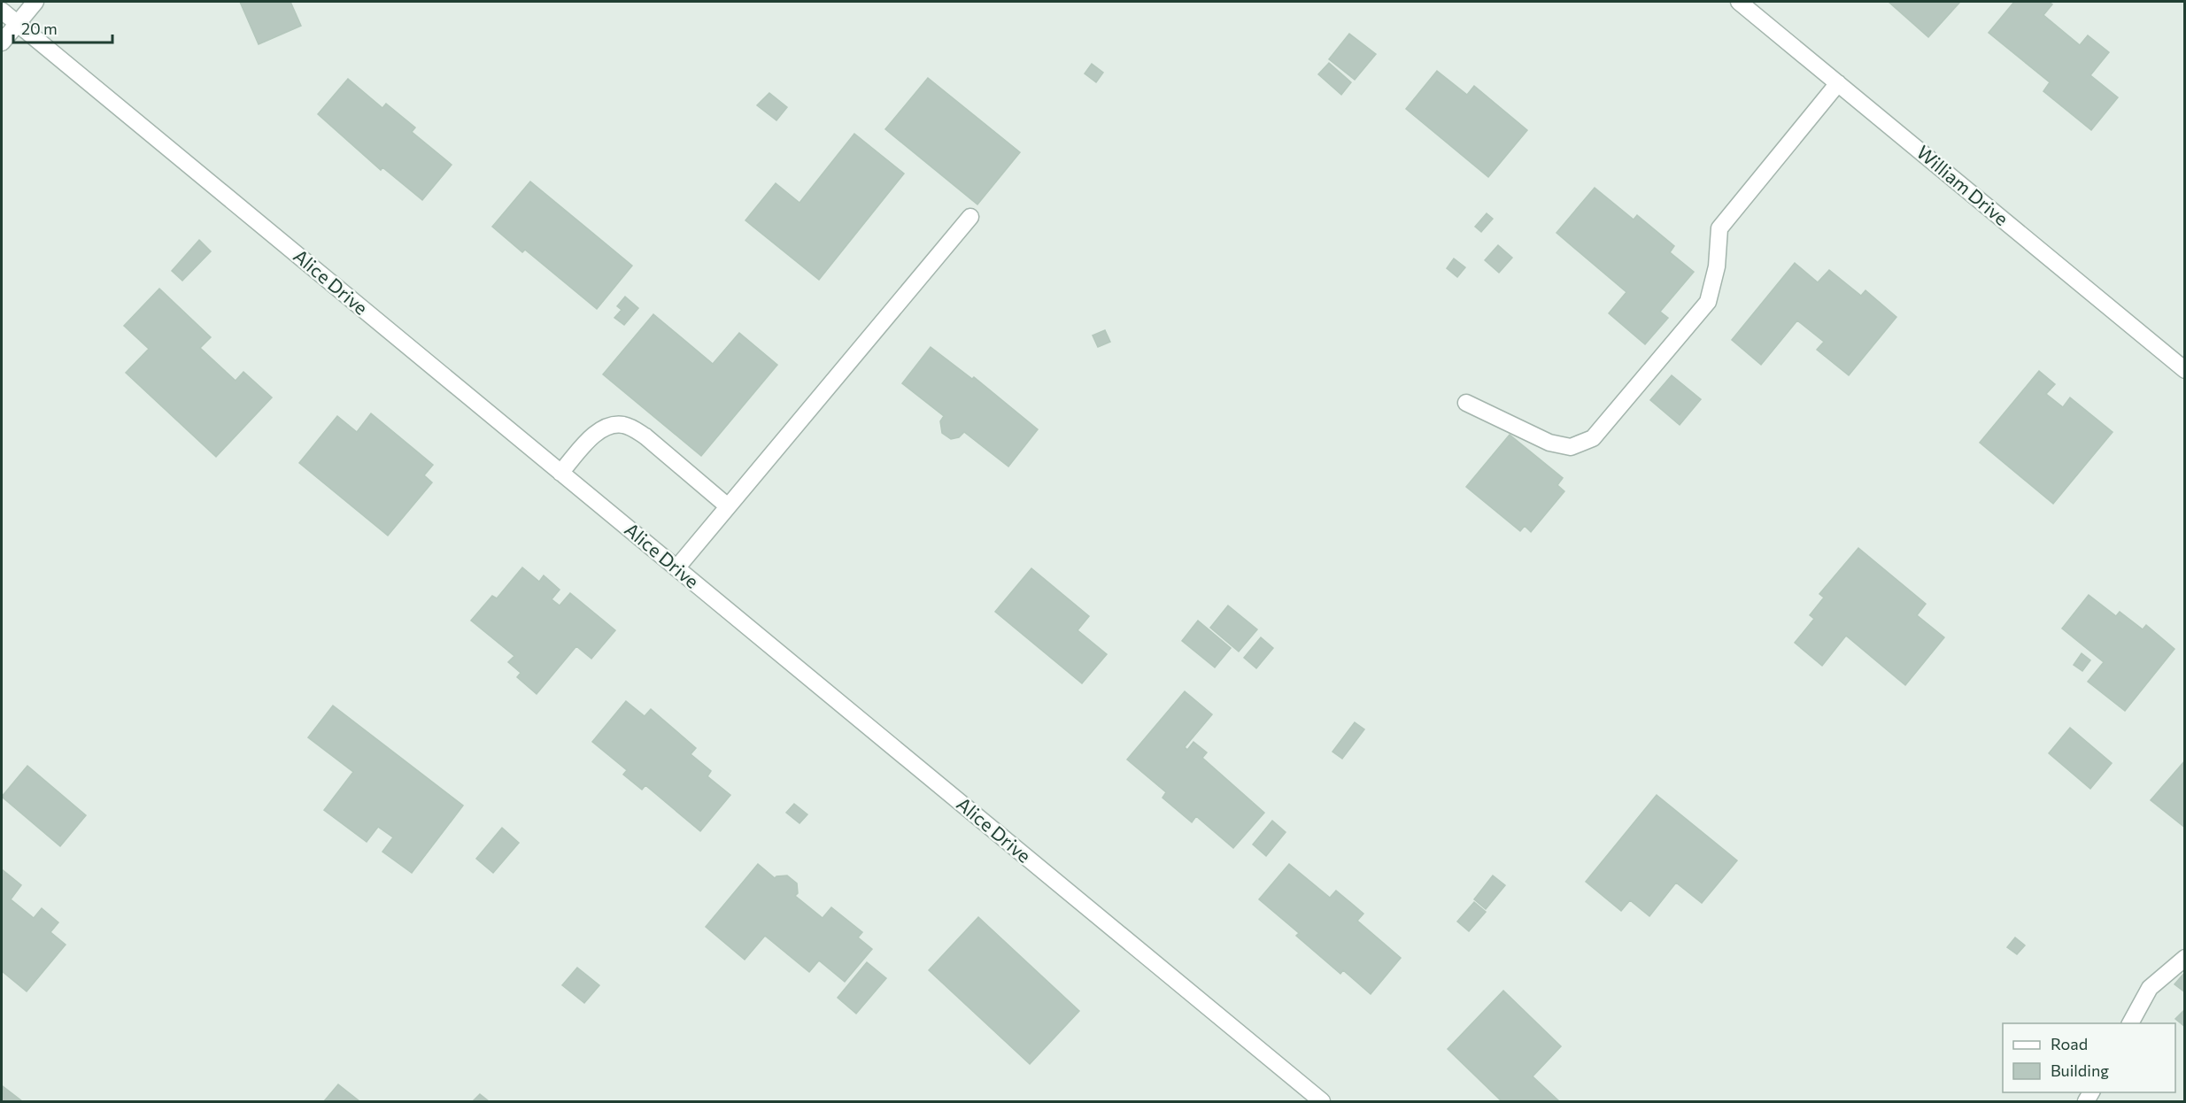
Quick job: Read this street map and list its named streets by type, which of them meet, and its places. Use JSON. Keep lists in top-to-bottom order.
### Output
{
  "streets": {
    "street": ["William Drive", "Alice Drive"]
  },
  "legend": ["Road", "Building"],
  "scale_bar": "20 m"
}
